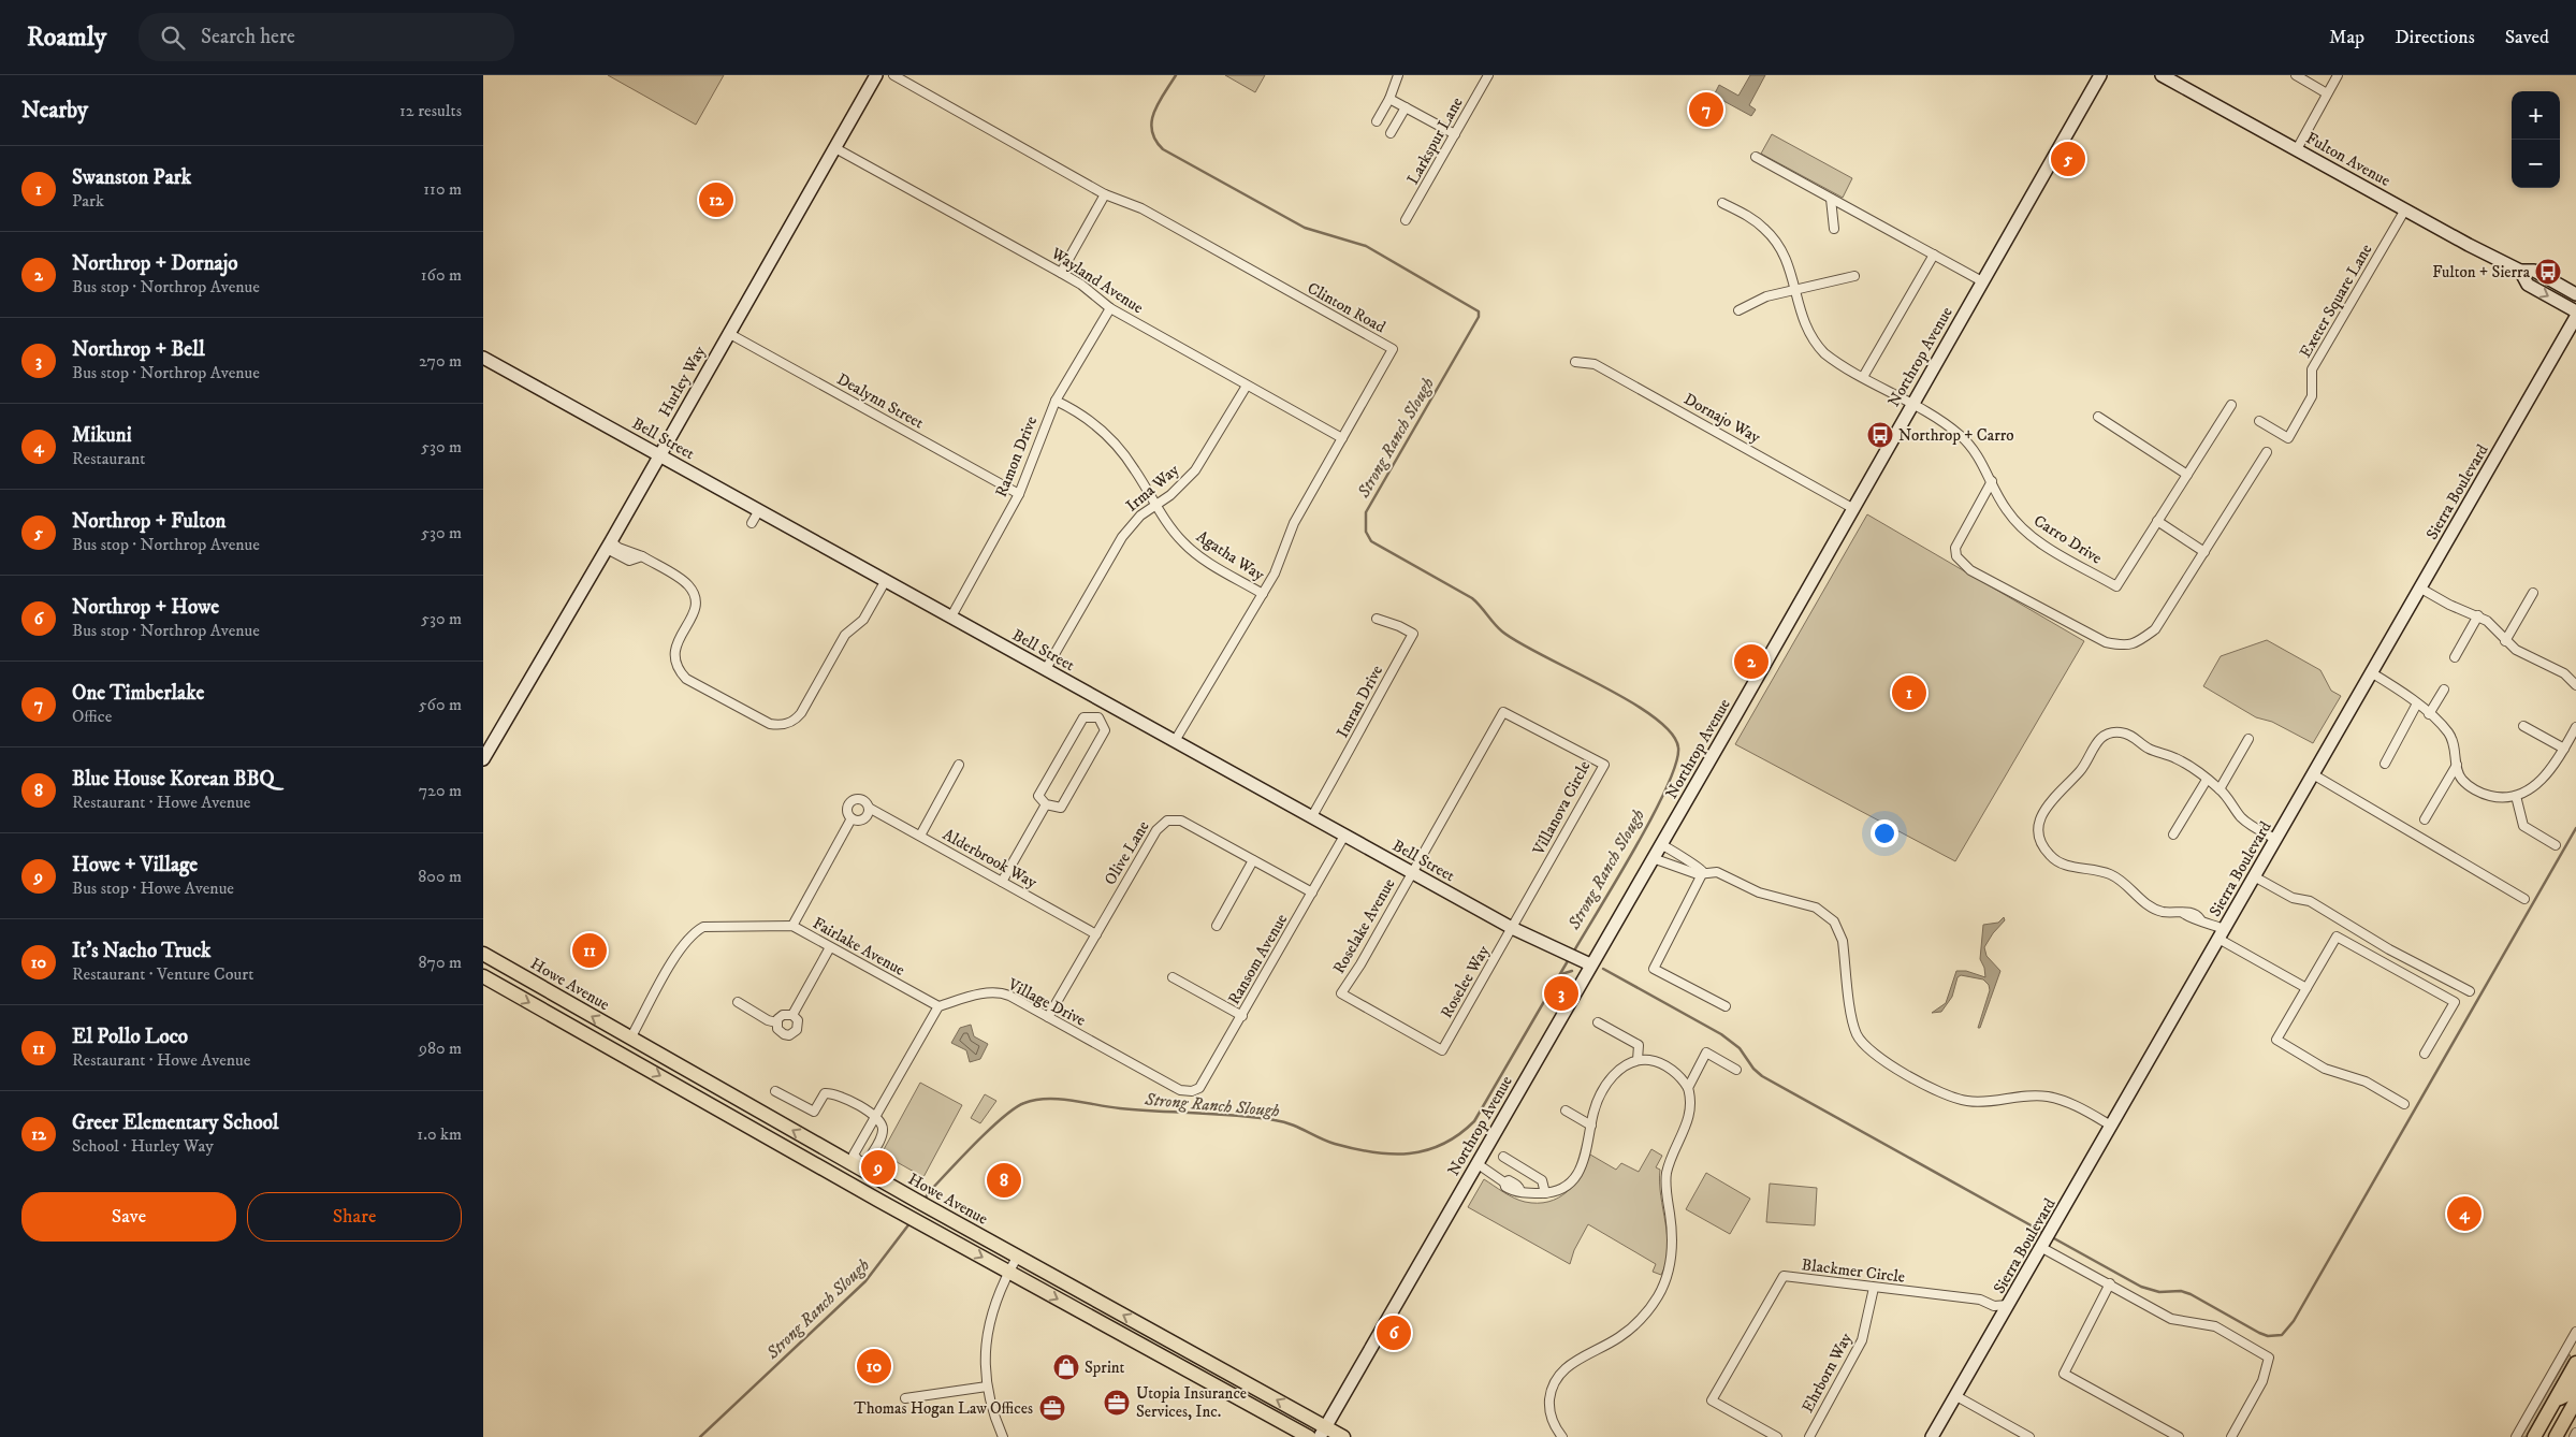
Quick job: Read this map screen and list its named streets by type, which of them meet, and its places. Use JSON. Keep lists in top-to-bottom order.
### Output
{
  "streets": {
    "main road": ["Howe Avenue"],
    "street": [
      "Larkspur Lane",
      "Fulton Avenue",
      "Wayland Avenue",
      "Exeter Square Lane",
      "Clinton Road",
      "Northrop Avenue",
      "Hurley Way",
      "Dealynn Street",
      "Dornajo Way",
      "Bell Street",
      "Ramon Drive",
      "Irma Way",
      "Sierra Boulevard",
      "Carro Drive",
      "Agatha Way",
      "Imran Drive",
      "Villanova Circle",
      "Olive Lane",
      "Alderbrook Way",
      "Roselake Avenue",
      "Fairlake Avenue",
      "Ransom Avenue",
      "Roselee Way",
      "Village Drive",
      "Blackmer Circle",
      "Ehrborn Way"
    ]
  },
  "crossings": [
    ["Fulton Avenue", "Exeter Square Lane"],
    ["Wayland Avenue", "Clinton Road"],
    ["Wayland Avenue", "Hurley Way"],
    ["Wayland Avenue", "Ramon Drive"],
    ["Wayland Avenue", "Irma Way"],
    ["Clinton Road", "Bell Street"],
    ["Clinton Road", "Agatha Way"],
    ["Northrop Avenue", "Dornajo Way"],
    ["Northrop Avenue", "Bell Street"],
    ["Northrop Avenue", "Carro Drive"],
    ["Northrop Avenue", "Howe Avenue"],
    ["Hurley Way", "Dealynn Street"],
    ["Hurley Way", "Bell Street"],
    ["Dealynn Street", "Ramon Drive"],
    ["Bell Street", "Ramon Drive"],
    ["Bell Street", "Irma Way"],
    ["Bell Street", "Imran Drive"],
    ["Bell Street", "Villanova Circle"],
    ["Bell Street", "Roselake Avenue"],
    ["Bell Street", "Ransom Avenue"],
    ["Bell Street", "Roselee Way"],
    ["Ramon Drive", "Agatha Way"],
    ["Irma Way", "Agatha Way"],
    ["Sierra Boulevard", "Blackmer Circle"],
    ["Villanova Circle", "Roselake Avenue"],
    ["Villanova Circle", "Roselee Way"],
    ["Olive Lane", "Alderbrook Way"],
    ["Olive Lane", "Ransom Avenue"],
    ["Olive Lane", "Village Drive"],
    ["Alderbrook Way", "Fairlake Avenue"],
    ["Roselake Avenue", "Roselee Way"],
    ["Fairlake Avenue", "Howe Avenue"],
    ["Fairlake Avenue", "Village Drive"],
    ["Ransom Avenue", "Village Drive"],
    ["Blackmer Circle", "Ehrborn Way"]
  ],
  "water": ["Strong Ranch Slough"],
  "places": {
    "bus stop": ["Fulton + Sierra", "Northrop + Carro"],
    "shop": ["Sprint"],
    "office": ["Utopia Insurance Services, Inc.", "Thomas Hogan Law Offices"]
  },
  "page": {
    "header": "Roamly",
    "search": "Search here",
    "nav": ["Map", "Directions", "Saved"],
    "heading": ["Nearby", "12 results"],
    "pins": [
      "7",
      "5",
      "12",
      "2",
      "1",
      "11",
      "3",
      "9",
      "8",
      "4",
      "6",
      "10"
    ],
    "map_buttons": ["+", "−"],
    "list": [
      {
        "mark": "1",
        "name": "Swanston Park",
        "note": "Park",
        "value": "110 m"
      },
      {
        "mark": "2",
        "name": "Northrop + Dornajo",
        "note": "Bus stop · Northrop Avenue",
        "value": "160 m"
      },
      {
        "mark": "3",
        "name": "Northrop + Bell",
        "note": "Bus stop · Northrop Avenue",
        "value": "270 m"
      },
      {
        "mark": "4",
        "name": "Mikuni",
        "note": "Restaurant",
        "value": "530 m"
      },
      {
        "mark": "5",
        "name": "Northrop + Fulton",
        "note": "Bus stop · Northrop Avenue",
        "value": "530 m"
      },
      {
        "mark": "6",
        "name": "Northrop + Howe",
        "note": "Bus stop · Northrop Avenue",
        "value": "530 m"
      },
      {
        "mark": "7",
        "name": "One Timberlake",
        "note": "Office",
        "value": "560 m"
      },
      {
        "mark": "8",
        "name": "Blue House Korean BBQ",
        "note": "Restaurant · Howe Avenue",
        "value": "720 m"
      },
      {
        "mark": "9",
        "name": "Howe + Village",
        "note": "Bus stop · Howe Avenue",
        "value": "800 m"
      },
      {
        "mark": "10",
        "name": "It's Nacho Truck",
        "note": "Restaurant · Venture Court",
        "value": "870 m"
      },
      {
        "mark": "11",
        "name": "El Pollo Loco",
        "note": "Restaurant · Howe Avenue",
        "value": "980 m"
      },
      {
        "mark": "12",
        "name": "Greer Elementary School",
        "note": "School · Hurley Way",
        "value": "1.0 km"
      }
    ],
    "buttons": ["Save", "Share"]
  }
}
